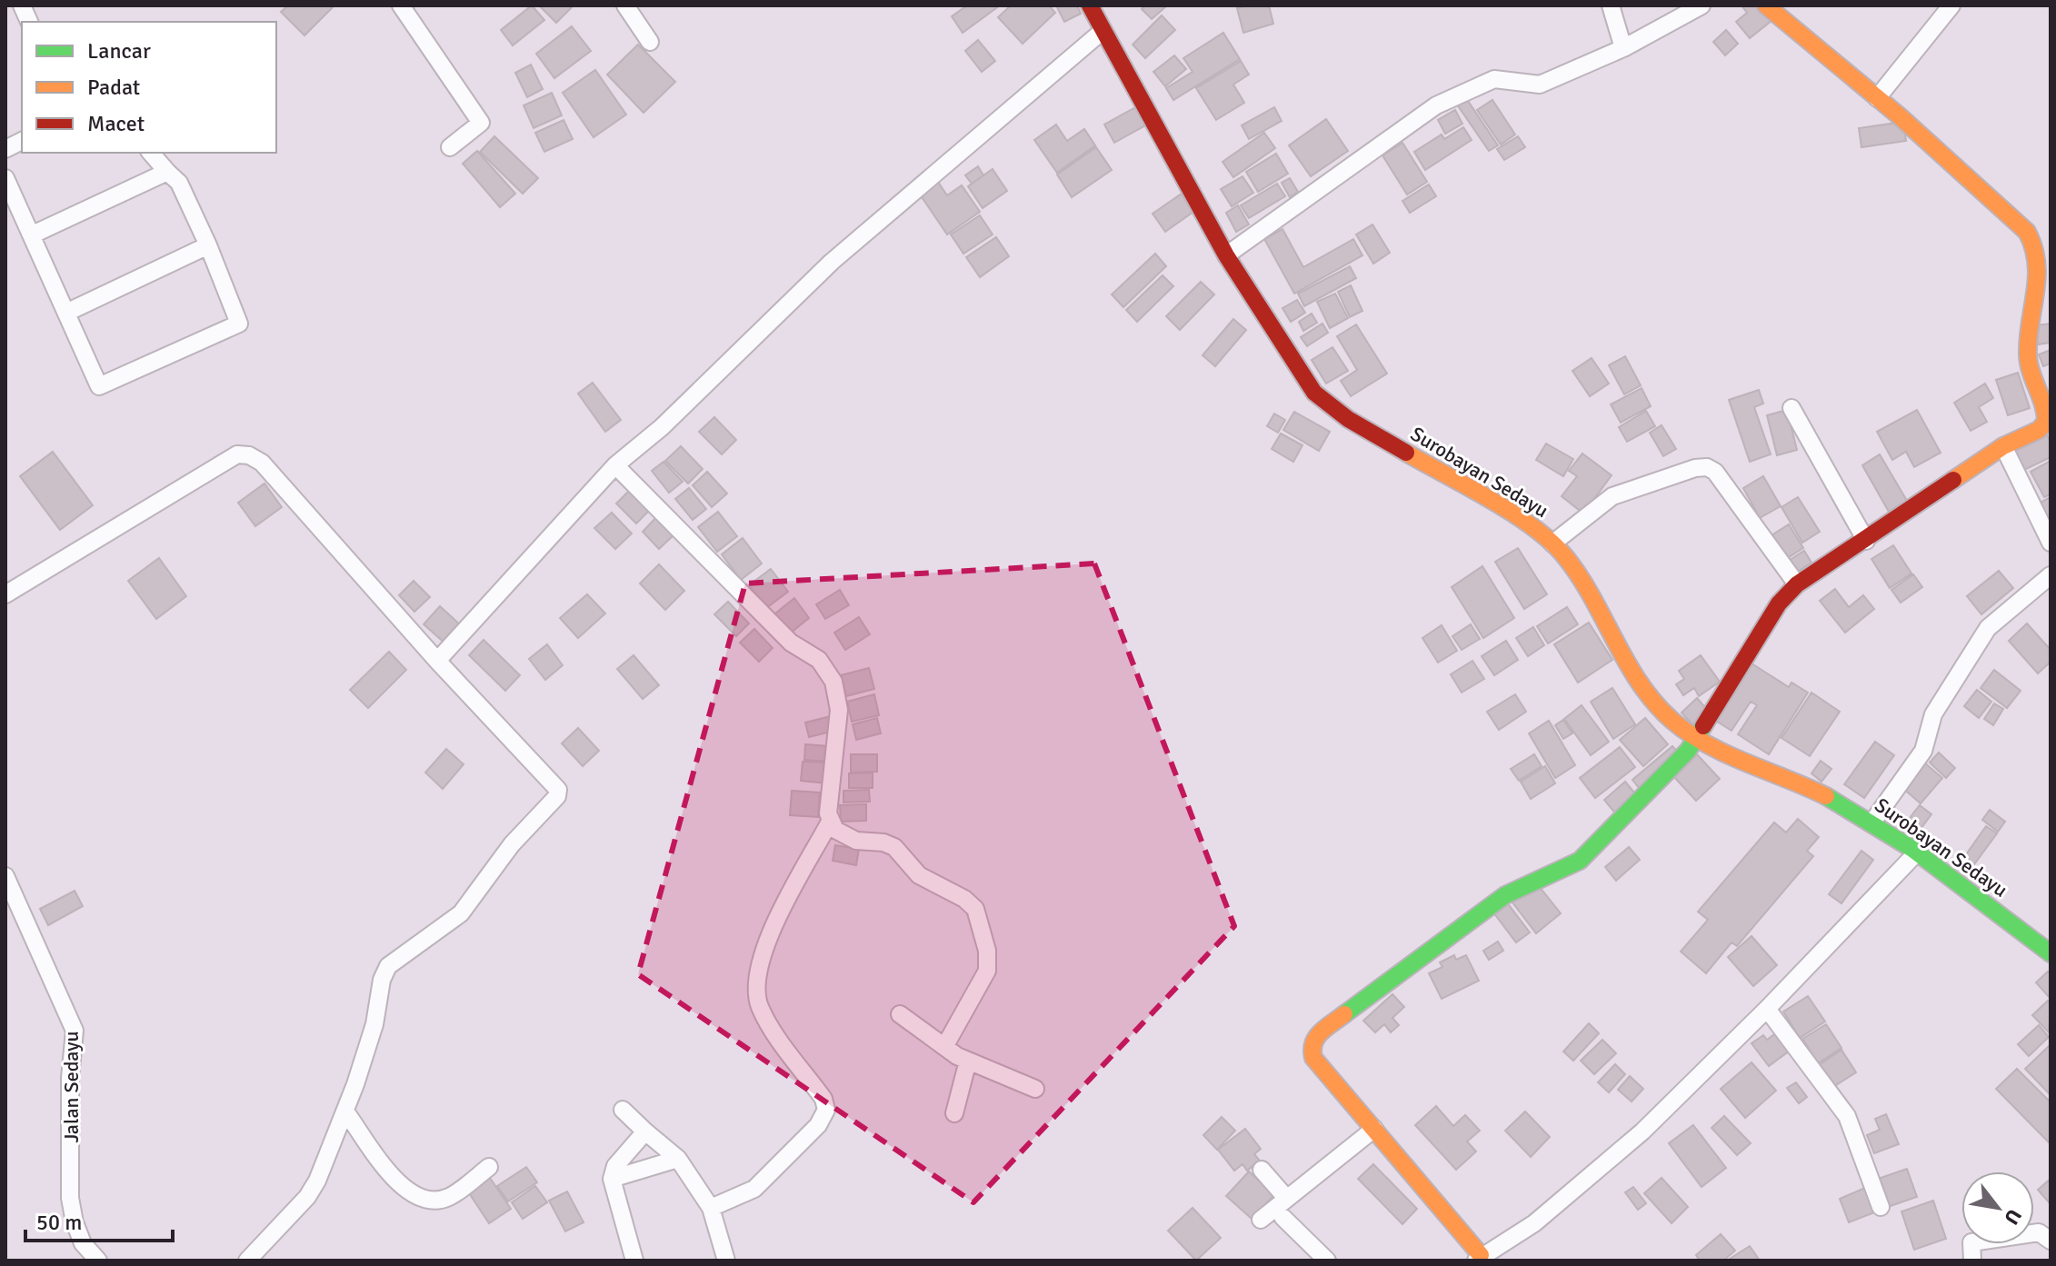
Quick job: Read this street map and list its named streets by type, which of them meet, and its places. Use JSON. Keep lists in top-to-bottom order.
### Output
{
  "streets": {
    "street": ["Surobayan Sedayu", "Jalan Sedayu"]
  },
  "legend": ["Lancar", "Padat", "Macet"],
  "scale_bar": "50 m",
  "north": "bottom right"
}
